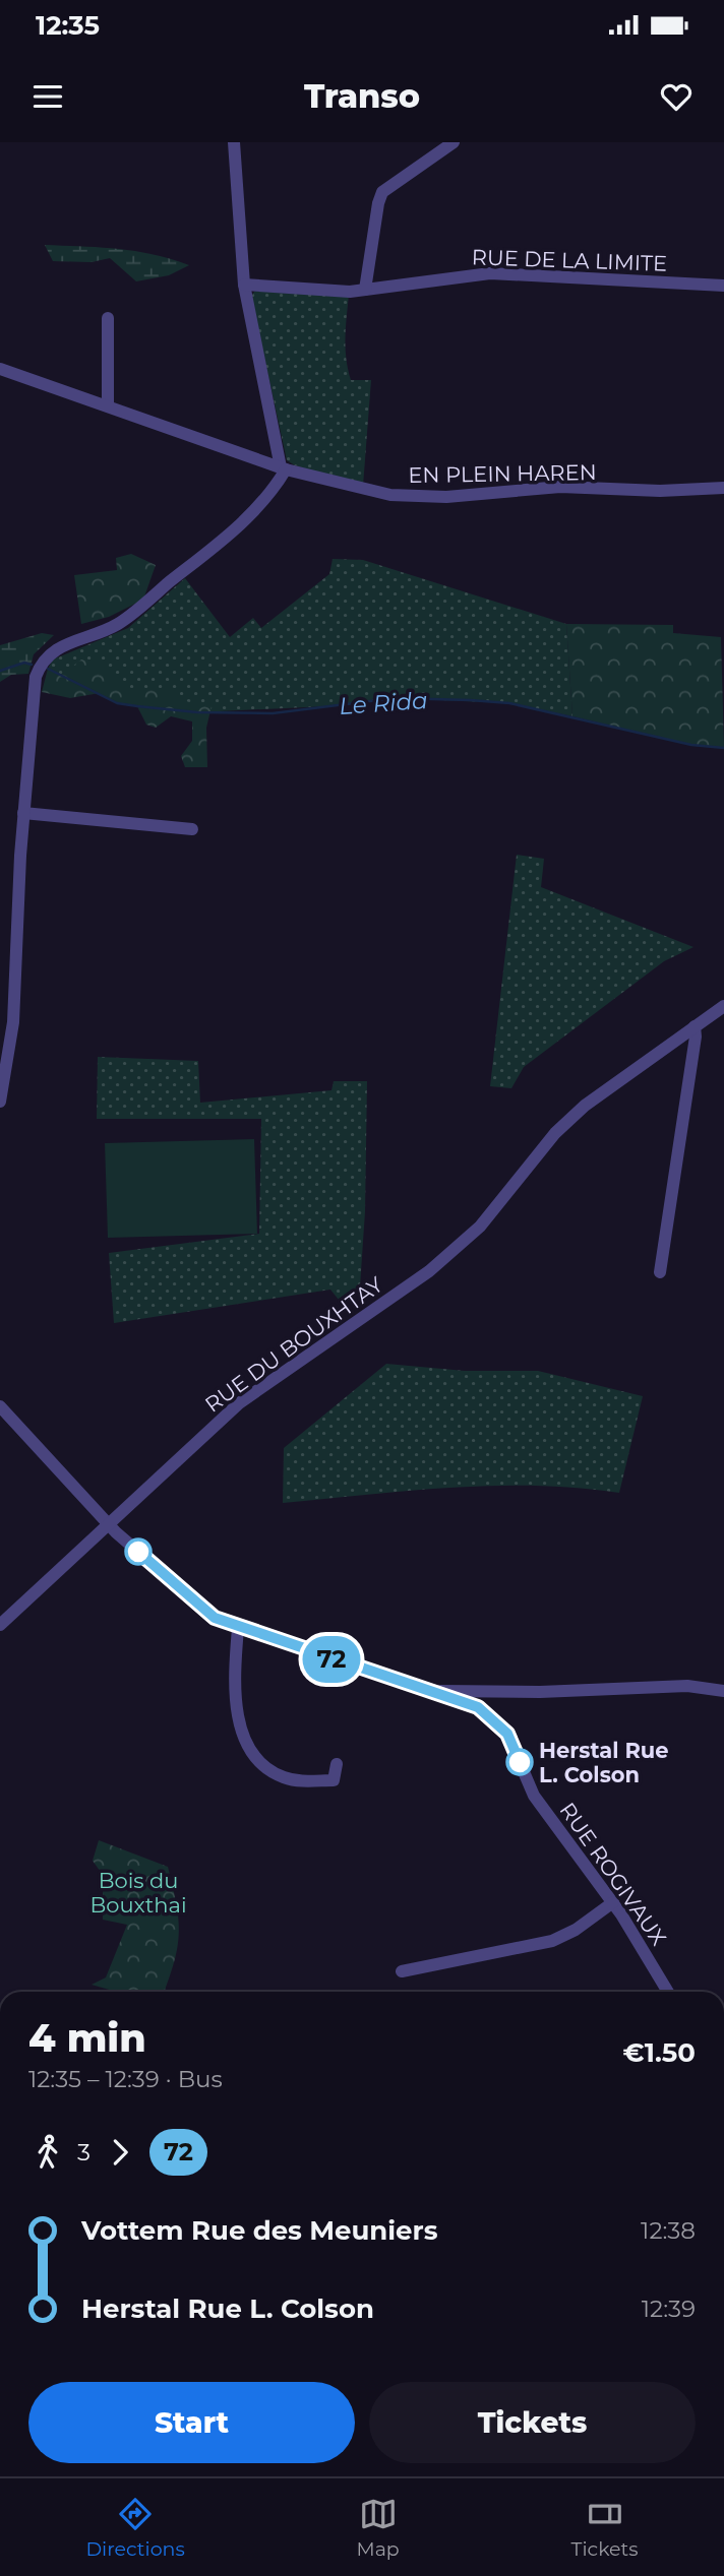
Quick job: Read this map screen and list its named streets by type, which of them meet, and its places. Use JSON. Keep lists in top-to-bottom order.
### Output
{
  "streets": {
    "street": [
      "RUE DE LA LIMITE",
      "EN PLEIN HAREN",
      "RUE DU BOUXHTAY",
      "RUE ROGIVAUX"
    ]
  },
  "crossings": [
    ["RUE DU BOUXHTAY", "RUE ROGIVAUX"]
  ],
  "water": ["Le Rida"],
  "parks": ["Bois du Bouxthai"],
  "places": ["Herstal Rue L. Colson"],
  "lines": ["bus line 72"],
  "page": {
    "status": "12:35",
    "header": "Transo",
    "on_map": "72",
    "heading": ["4 min", "12:35 – 12:39 · Bus", "€1.50"],
    "legs": ["3", "72"],
    "list": [
      {
        "name": "Vottem Rue des Meuniers",
        "value": "12:38"
      },
      {
        "name": "Herstal Rue L. Colson",
        "value": "12:39"
      }
    ],
    "buttons": ["Start", "Tickets"],
    "tabs": ["Directions", "Map", "Tickets"]
  }
}
